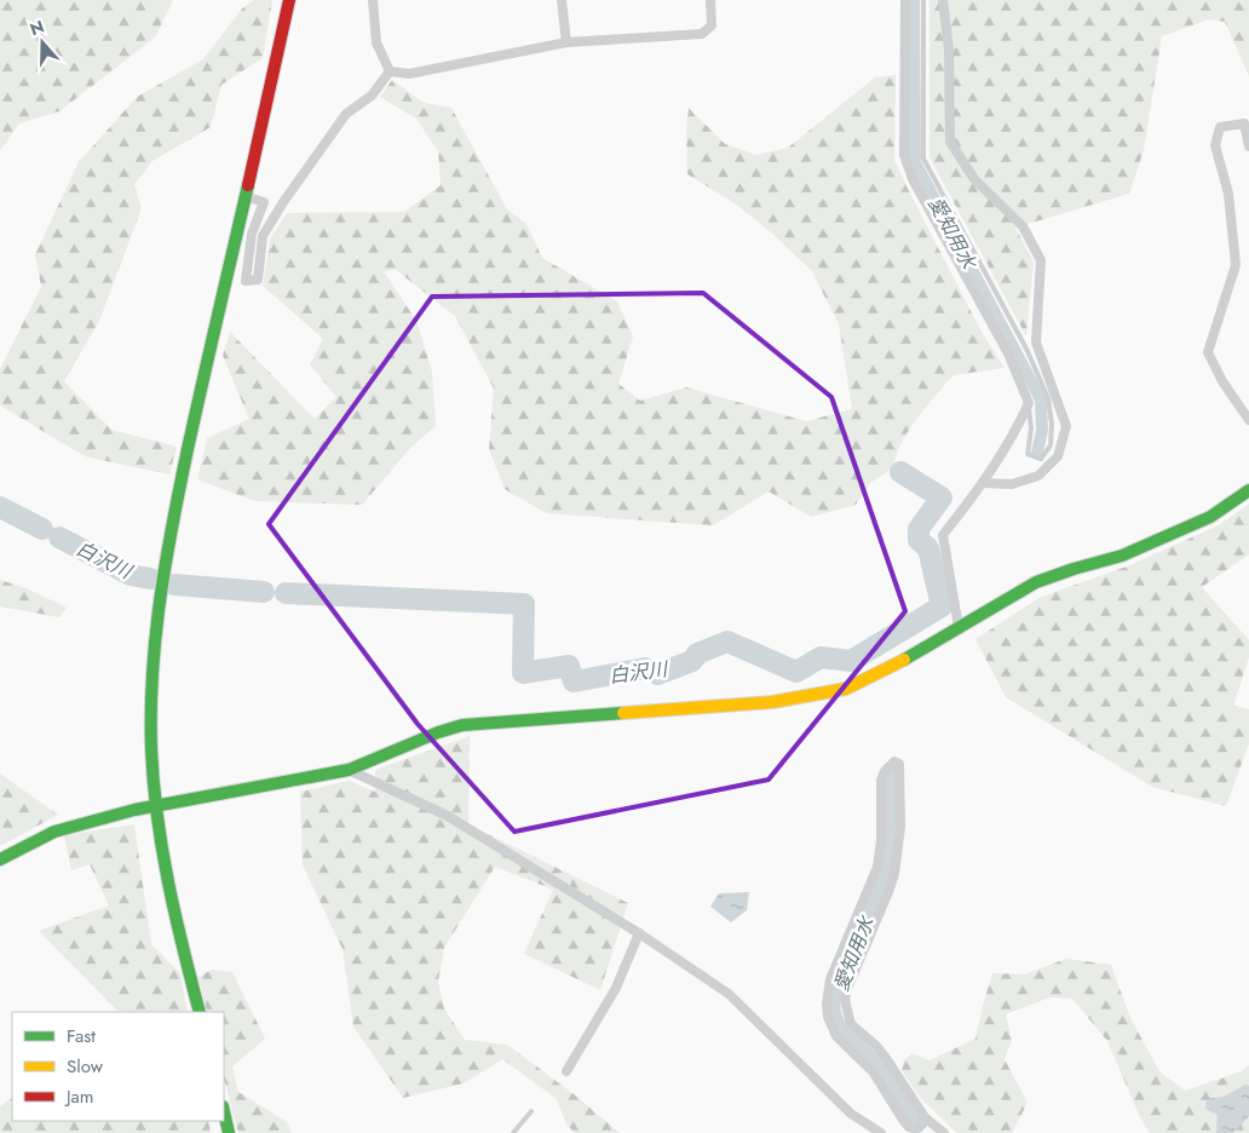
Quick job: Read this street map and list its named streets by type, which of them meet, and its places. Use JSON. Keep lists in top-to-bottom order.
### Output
{
  "water": ["愛知用水", "白沢川"],
  "legend": ["Fast", "Slow", "Jam"],
  "north": "top"
}
